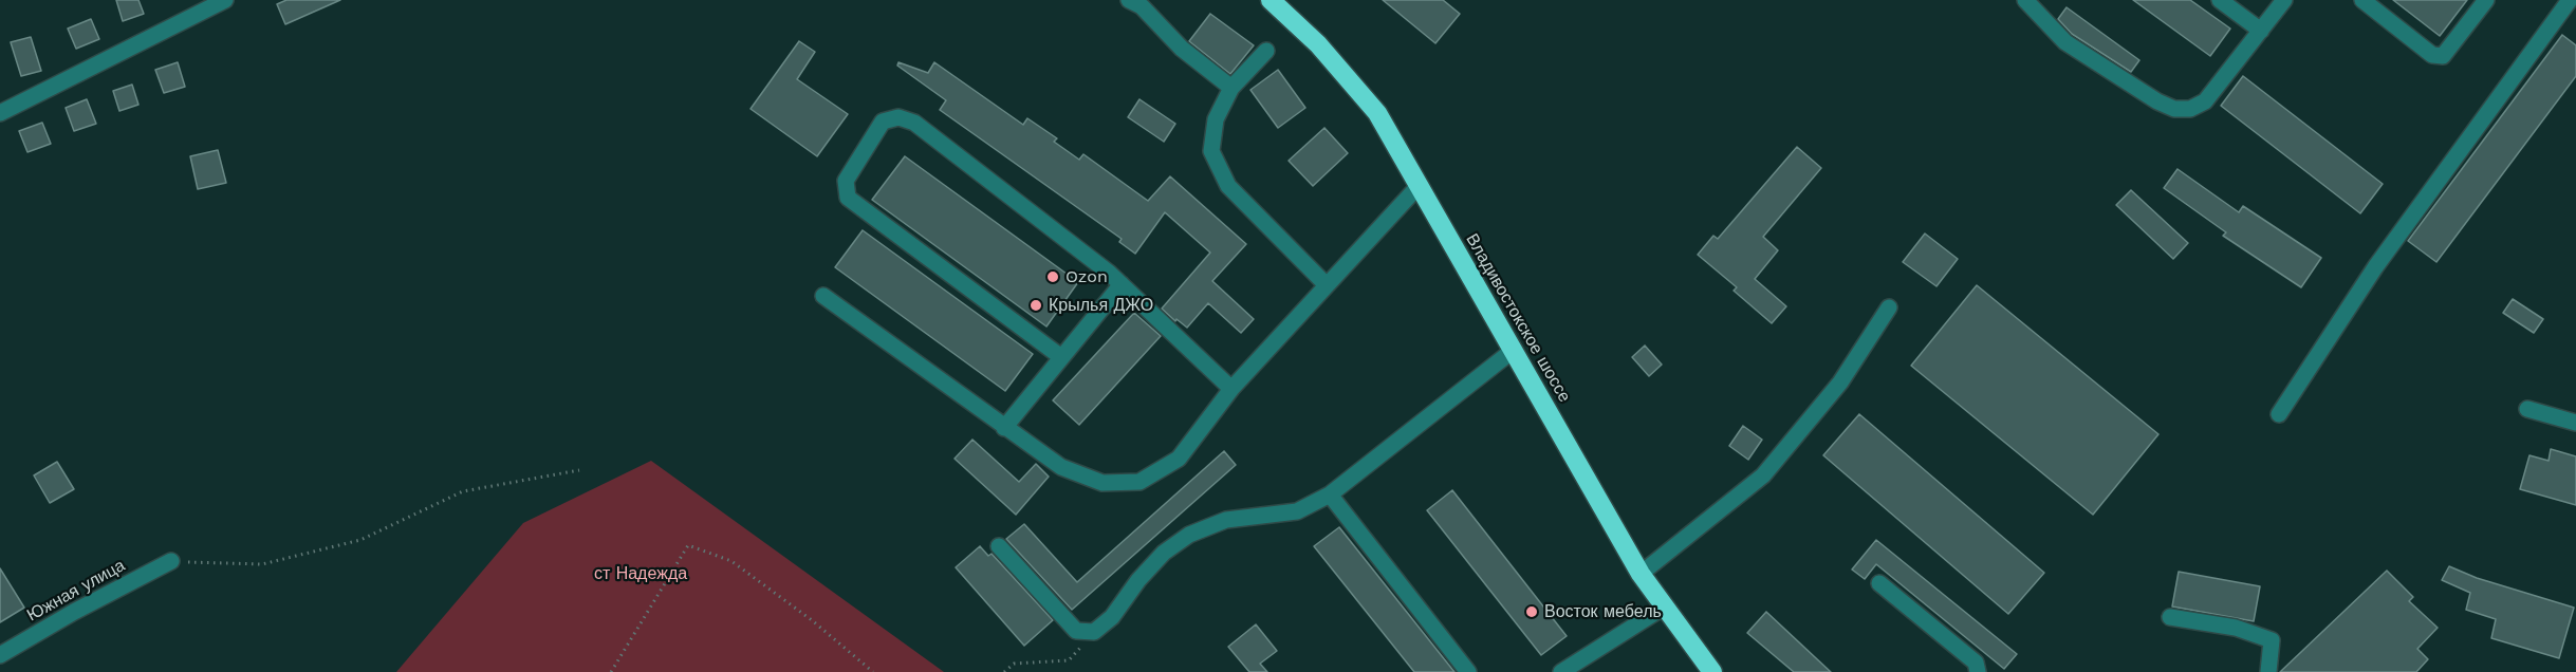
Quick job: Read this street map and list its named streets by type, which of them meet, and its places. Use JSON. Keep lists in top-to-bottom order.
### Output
{
  "streets": {
    "highway": ["Владивостокское шоссе"],
    "street": ["Южная улица"]
  },
  "parks": ["ст Надежда"],
  "places": ["Ozon", "Крылья ДЖО", "Восток мебель"]
}
